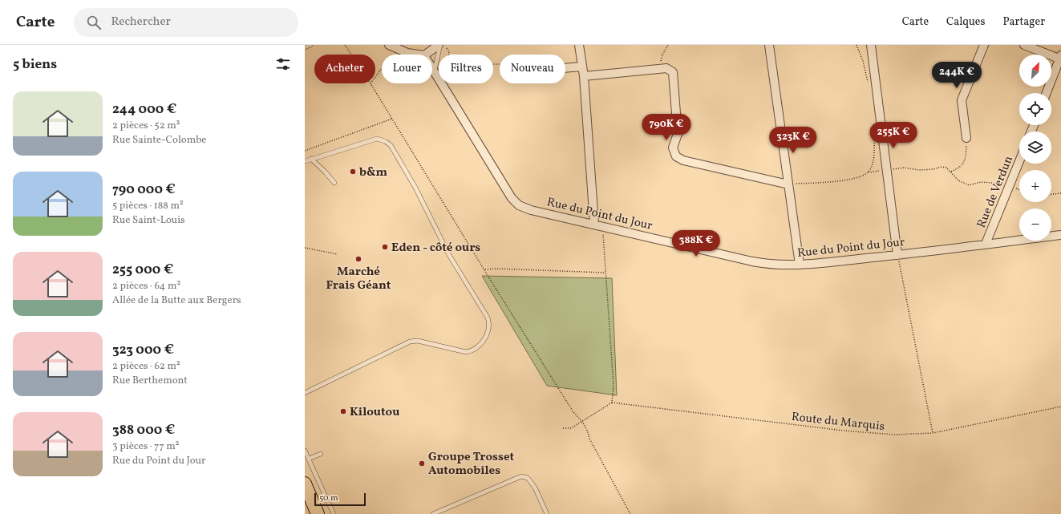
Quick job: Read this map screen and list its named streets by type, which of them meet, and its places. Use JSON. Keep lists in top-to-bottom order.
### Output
{
  "streets": {
    "street": ["Rue de Verdun", "Rue du Point du Jour"],
    "path": ["Route du Marquis"]
  },
  "crossings": [
    ["Rue de Verdun", "Rue du Point du Jour"]
  ],
  "places": [
    "b&m",
    "Eden - côté ours",
    "Marché Frais Géant",
    "Kiloutou",
    "Groupe Trosset Automobiles"
  ],
  "scale_bar": "50 m",
  "north": "top right",
  "page": {
    "header": "Carte",
    "search": "Rechercher",
    "nav": ["Carte", "Calques", "Partager"],
    "heading": "5 biens",
    "map_buttons": ["+", "−"],
    "chip": [
      "Acheter",
      "Louer",
      "Filtres",
      "Nouveau"
    ],
    "price": [
      "244K €",
      "790K €",
      "255K €",
      "323K €",
      "388K €"
    ],
    "list": [
      {
        "name": "244 000 €",
        "note": "2 pièces · 52 m² · Rue Sainte-Colombe"
      },
      {
        "name": "790 000 €",
        "note": "5 pièces · 188 m² · Rue Saint-Louis"
      },
      {
        "name": "255 000 €",
        "note": "2 pièces · 64 m² · Allée de la Butte aux Bergers"
      },
      {
        "name": "323 000 €",
        "note": "2 pièces · 62 m² · Rue Berthemont"
      },
      {
        "name": "388 000 €",
        "note": "3 pièces · 77 m² · Rue du Point du Jour"
      }
    ],
    "scale": "50 m"
  }
}
